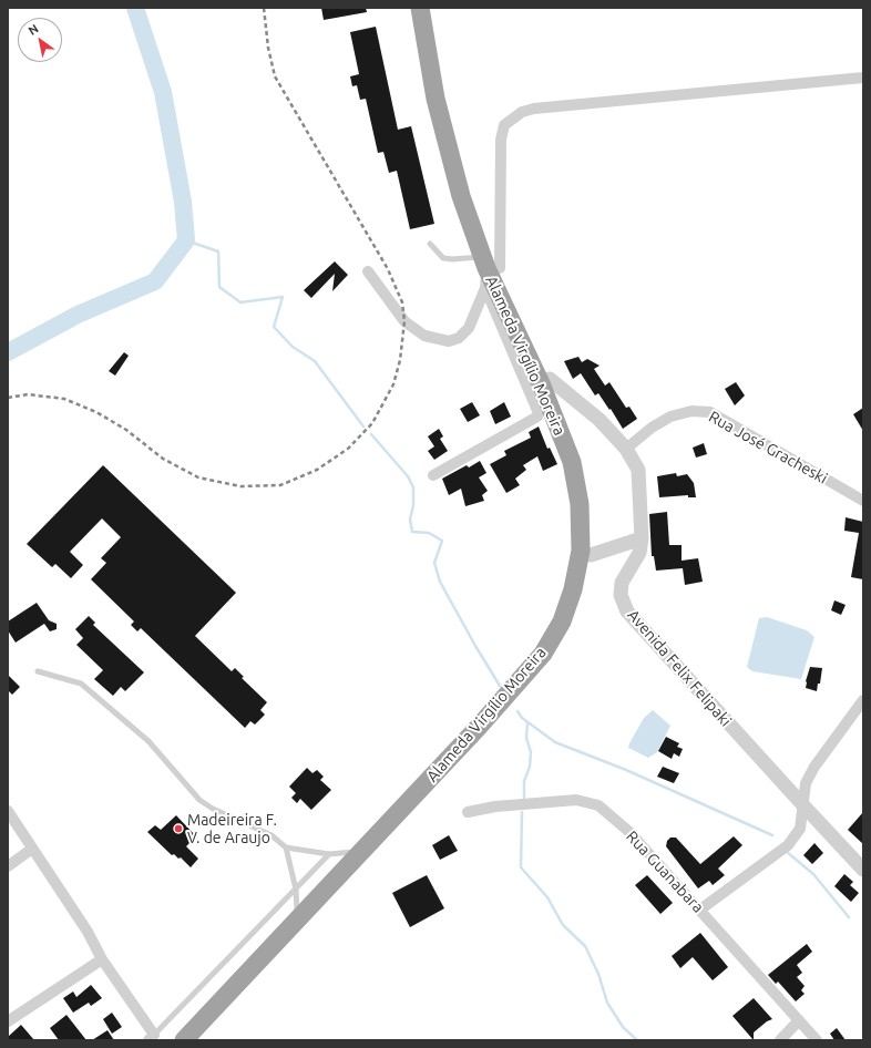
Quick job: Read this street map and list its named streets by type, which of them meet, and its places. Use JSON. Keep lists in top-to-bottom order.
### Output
{
  "streets": {
    "highway": ["Alameda Virgílio Moreira"],
    "street": ["Rua José Gracheski", "Avenida Felix Felipaki", "Rua Guanabara"]
  },
  "crossings": [
    ["Alameda Virgílio Moreira", "Avenida Felix Felipaki"],
    ["Rua José Gracheski", "Avenida Felix Felipaki"]
  ],
  "places": ["Madeireira F. V. de Araujo"],
  "north": "top left"
}
